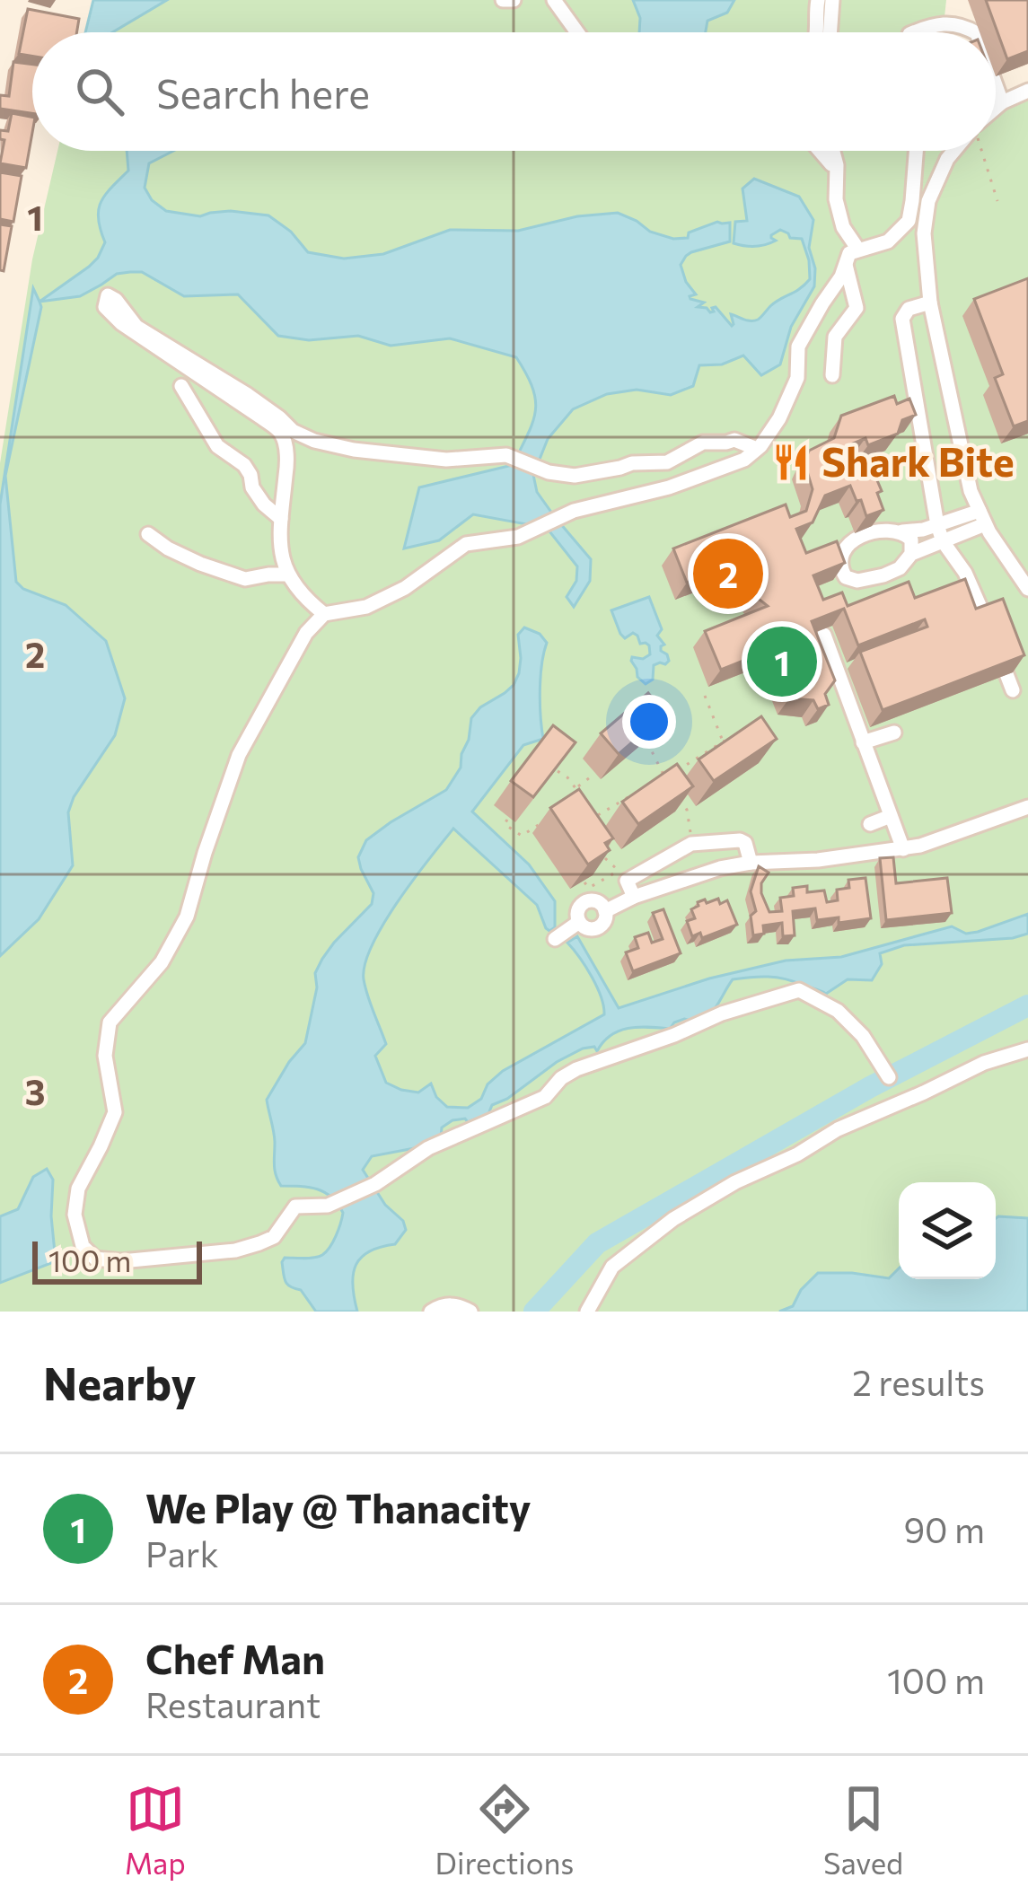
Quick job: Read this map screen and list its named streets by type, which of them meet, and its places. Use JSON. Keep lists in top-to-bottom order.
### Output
{
  "places": {
    "restaurant": ["Shark Bite"]
  },
  "scale_bar": "100 m",
  "page": {
    "search": "Search here",
    "pins": ["2", "1"],
    "scale": "100 m",
    "heading": ["Nearby", "2 results"],
    "list": [
      {
        "mark": "1",
        "name": "We Play @ Thanacity",
        "note": "Park",
        "value": "90 m"
      },
      {
        "mark": "2",
        "name": "Chef Man",
        "note": "Restaurant",
        "value": "100 m"
      }
    ],
    "nav": ["Map", "Directions", "Saved"]
  },
  "grid": {
    "rows": ["1", "2", "3"]
  }
}
